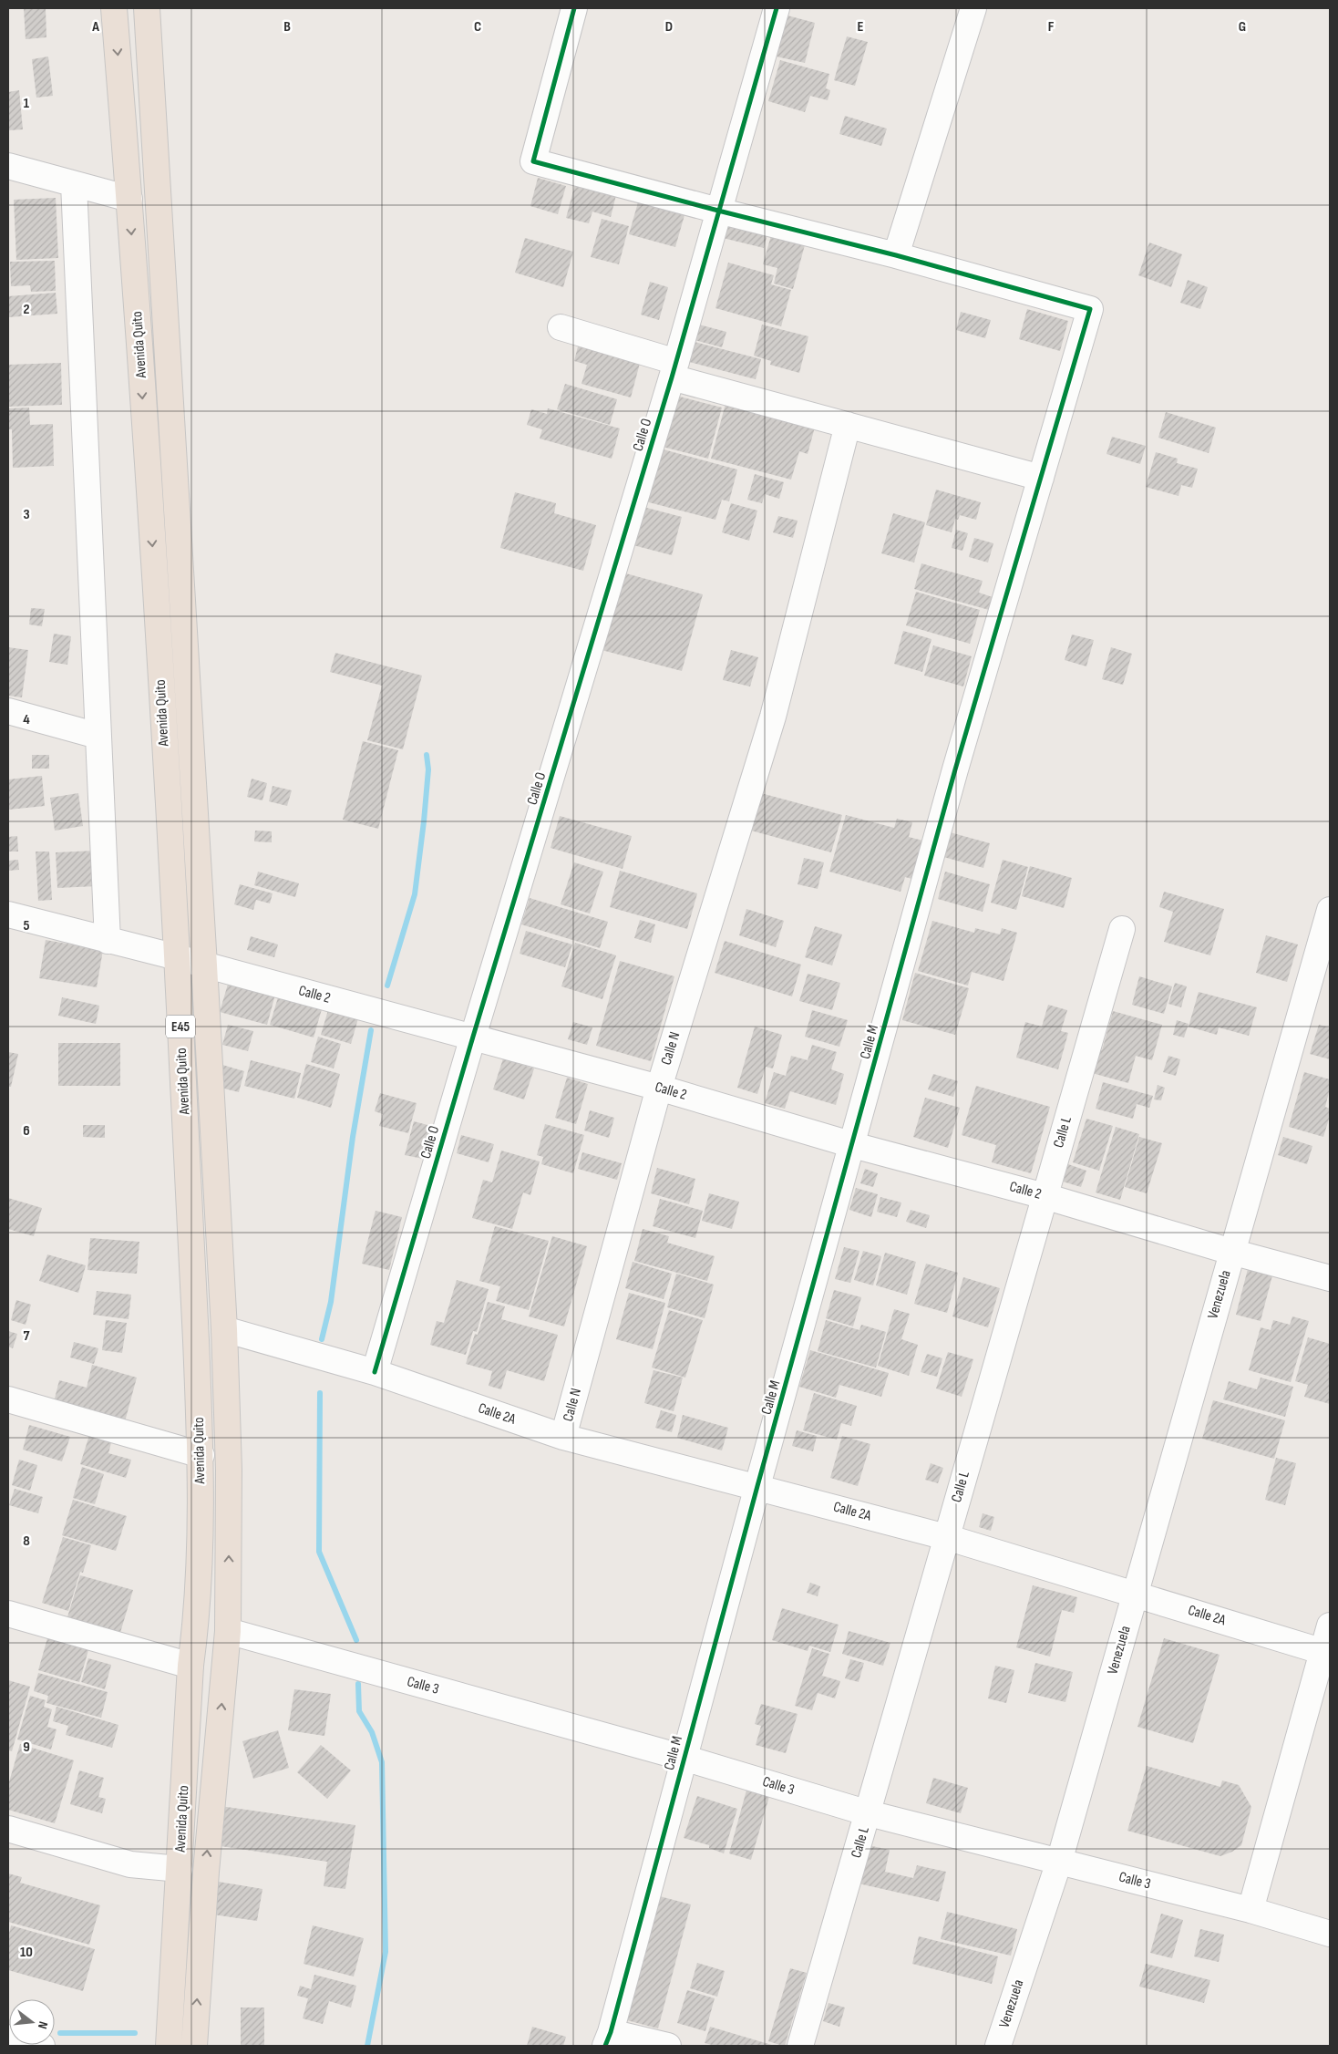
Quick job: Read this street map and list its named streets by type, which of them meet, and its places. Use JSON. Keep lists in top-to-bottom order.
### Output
{
  "streets": {
    "highway": ["Avenida Quito", "E45"],
    "street": [
      "Calle O",
      "Calle 2",
      "Calle M",
      "Calle N",
      "Calle L",
      "Venezuela",
      "Calle 2A",
      "Calle 3"
    ]
  },
  "crossings": [
    ["Avenida Quito", "Calle 2"],
    ["Avenida Quito", "Calle 2A"],
    ["Avenida Quito", "Calle 3"],
    ["Calle O", "Calle 2"],
    ["Calle O", "Calle 2A"],
    ["Calle 2", "Calle M"],
    ["Calle 2", "Calle N"],
    ["Calle 2", "Calle L"],
    ["Calle 2", "Venezuela"],
    ["Calle M", "Calle 2A"],
    ["Calle M", "Calle 3"],
    ["Calle N", "Calle 2A"],
    ["Calle L", "Calle 2A"],
    ["Calle L", "Calle 3"],
    ["Venezuela", "Calle 2A"],
    ["Venezuela", "Calle 3"]
  ],
  "north": "right",
  "grid": {
    "columns": [
      "A",
      "B",
      "C",
      "D",
      "E",
      "F",
      "G"
    ],
    "rows": [
      "1",
      "2",
      "3",
      "4",
      "5",
      "6",
      "7",
      "8",
      "9",
      "10"
    ]
  }
}
